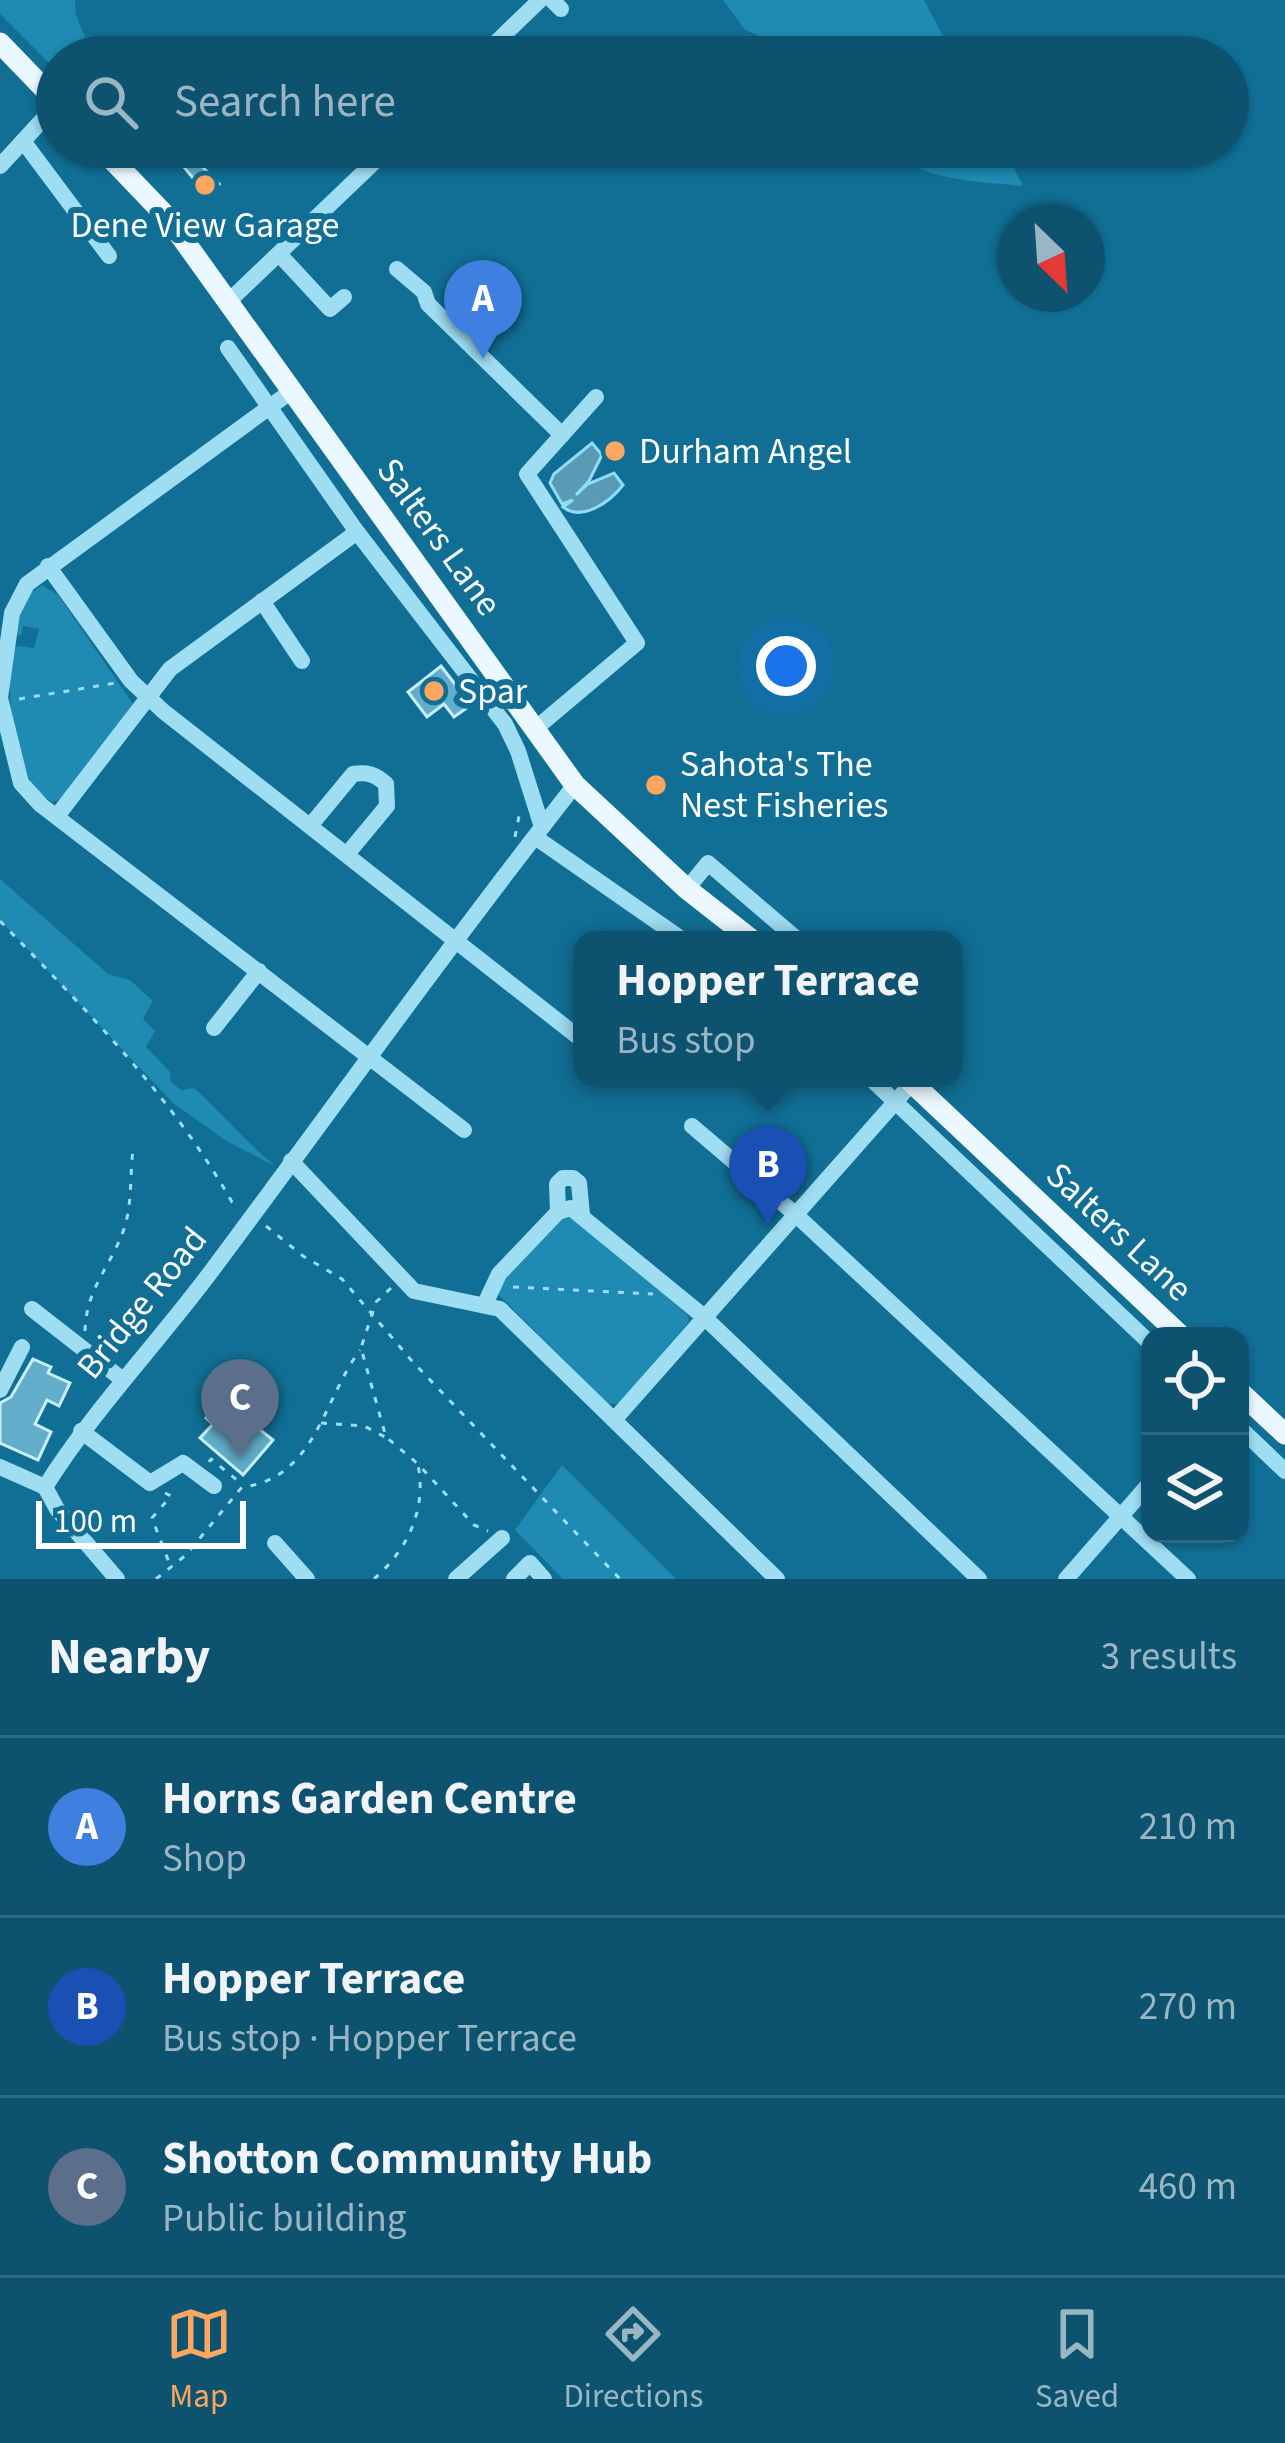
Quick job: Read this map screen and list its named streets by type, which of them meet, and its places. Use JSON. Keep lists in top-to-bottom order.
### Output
{
  "streets": {
    "main road": ["Salters Lane"],
    "street": ["Bridge Road"]
  },
  "crossings": [
    ["Salters Lane", "Bridge Road"]
  ],
  "places": [
    "Dene View Garage",
    "Durham Angel",
    "Spar",
    "Sahota's The Nest Fisheries"
  ],
  "scale_bar": "100 m",
  "north": "bottom right",
  "page": {
    "search": "Search here",
    "pins": ["A", "B", "C"],
    "popup": ["Hopper Terrace", "Bus stop"],
    "scale": "100 m",
    "heading": ["Nearby", "3 results"],
    "list": [
      {
        "mark": "A",
        "name": "Horns Garden Centre",
        "note": "Shop",
        "value": "210 m"
      },
      {
        "mark": "B",
        "name": "Hopper Terrace",
        "note": "Bus stop · Hopper Terrace",
        "value": "270 m"
      },
      {
        "mark": "C",
        "name": "Shotton Community Hub",
        "note": "Public building",
        "value": "460 m"
      }
    ],
    "nav": ["Map", "Directions", "Saved"]
  }
}
